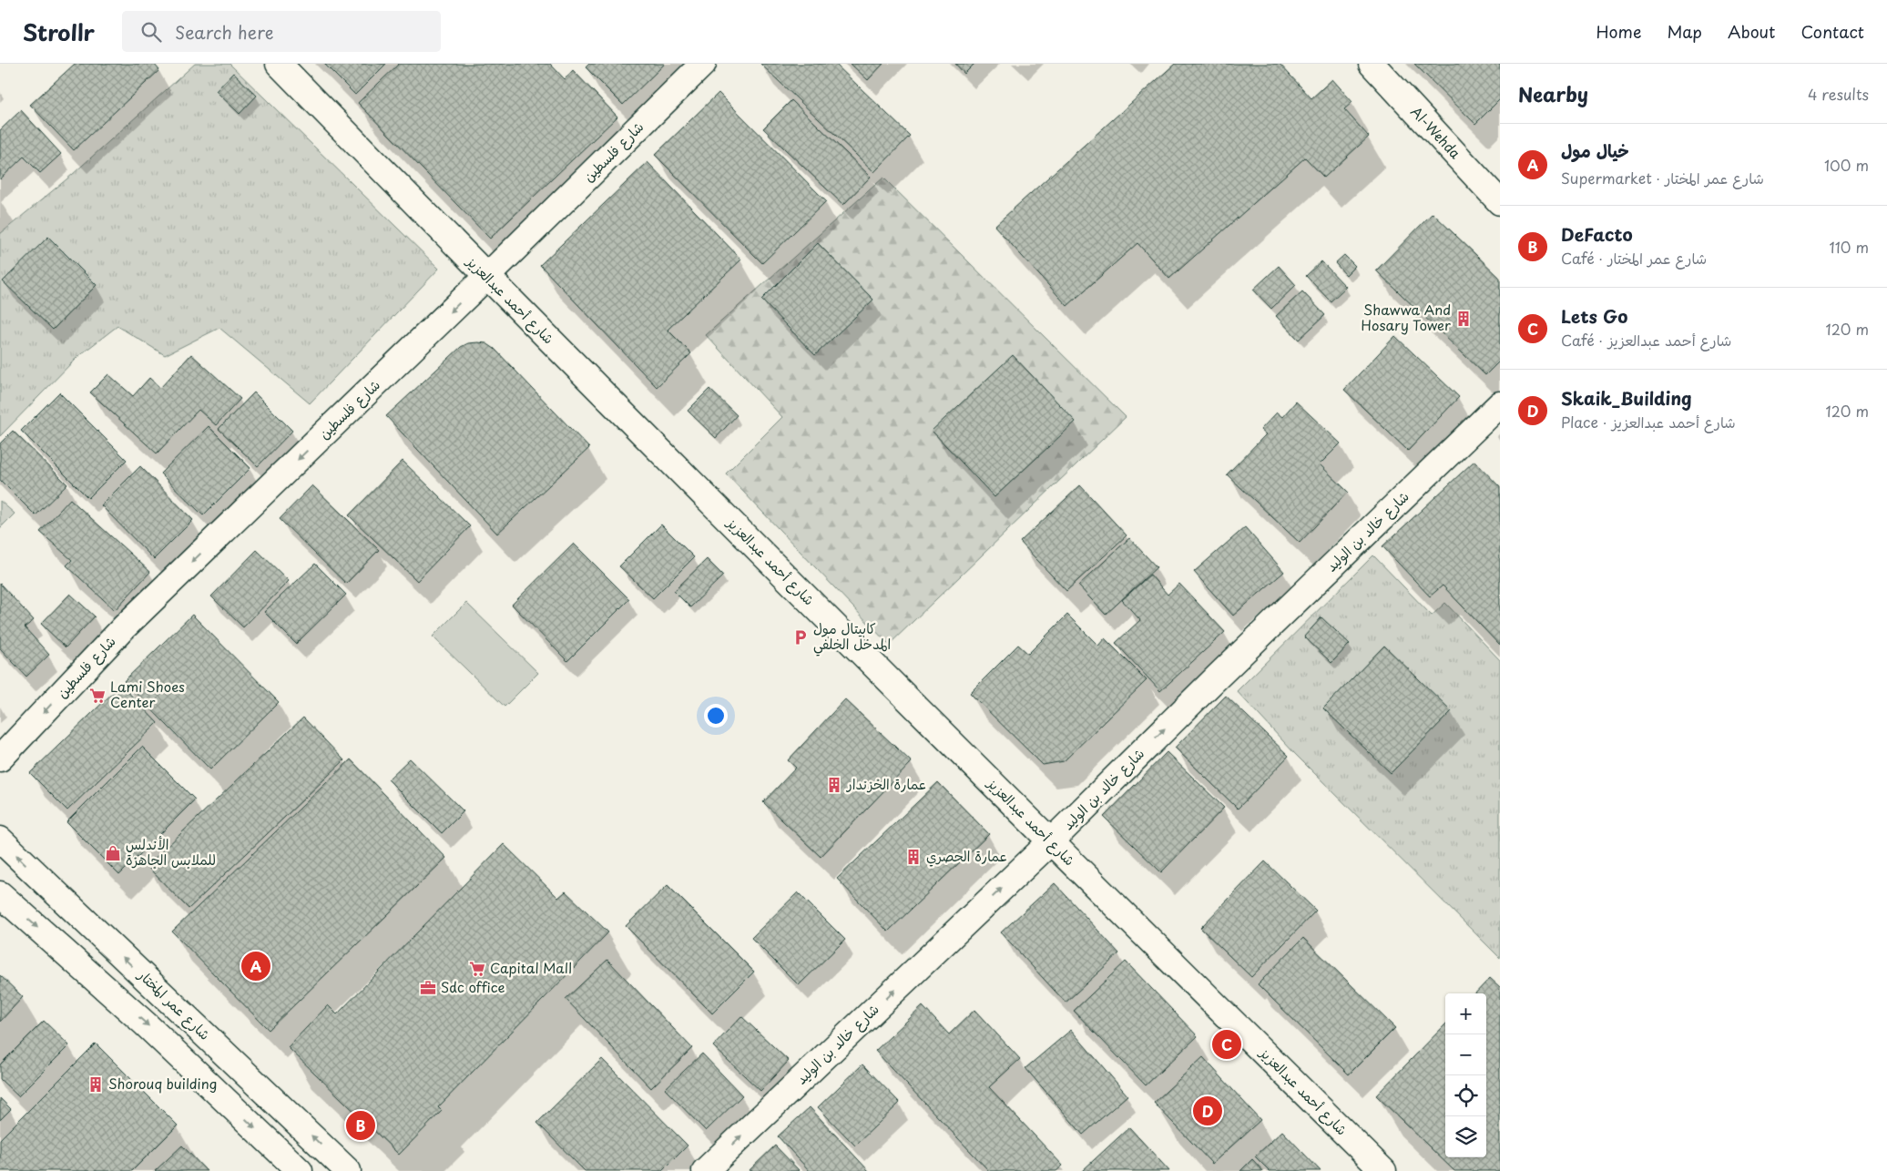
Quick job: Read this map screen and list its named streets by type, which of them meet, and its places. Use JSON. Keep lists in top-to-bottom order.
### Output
{
  "streets": {
    "street": [
      "Al-Wehda",
      "شارع فلسطين",
      "شارع أحمد عبدالعزيز",
      "شارع خالد بن الوليد",
      "شارع عمر المختار"
    ]
  },
  "crossings": [
    ["شارع فلسطين", "شارع أحمد عبدالعزيز"],
    ["شارع أحمد عبدالعزيز", "شارع خالد بن الوليد"]
  ],
  "one_way": ["شارع فلسطين", "شارع خالد بن الوليد"],
  "places": {
    "building": [
      "Shawwa And Hosary Tower",
      "عمارة الخزندار",
      "عمارة الحصري",
      "Shorouq building"
    ],
    "parking": ["كابيتال مول المدخل الخلفي"],
    "supermarket": ["Lami Shoes Center", "Capital Mall"],
    "shop": ["الأندلس للملابس الجاهزة"],
    "office": ["Sdc office"]
  },
  "page": {
    "header": "Strollr",
    "search": "Search here",
    "nav": [
      "Home",
      "Map",
      "About",
      "Contact"
    ],
    "heading": ["Nearby", "4 results"],
    "list": [
      {
        "mark": "A",
        "name": "خيال مول",
        "note": "Supermarket · شارع عمر المختار",
        "value": "100 m"
      },
      {
        "mark": "B",
        "name": "DeFacto",
        "note": "Café · شارع عمر المختار",
        "value": "110 m"
      },
      {
        "mark": "C",
        "name": "Lets Go",
        "note": "Café · شارع أحمد عبدالعزيز",
        "value": "120 m"
      },
      {
        "mark": "D",
        "name": "Skaik_Building",
        "note": "Place · شارع أحمد عبدالعزيز",
        "value": "120 m"
      }
    ],
    "pins": [
      "A",
      "C",
      "D",
      "B"
    ],
    "map_buttons": ["+", "−"]
  }
}
